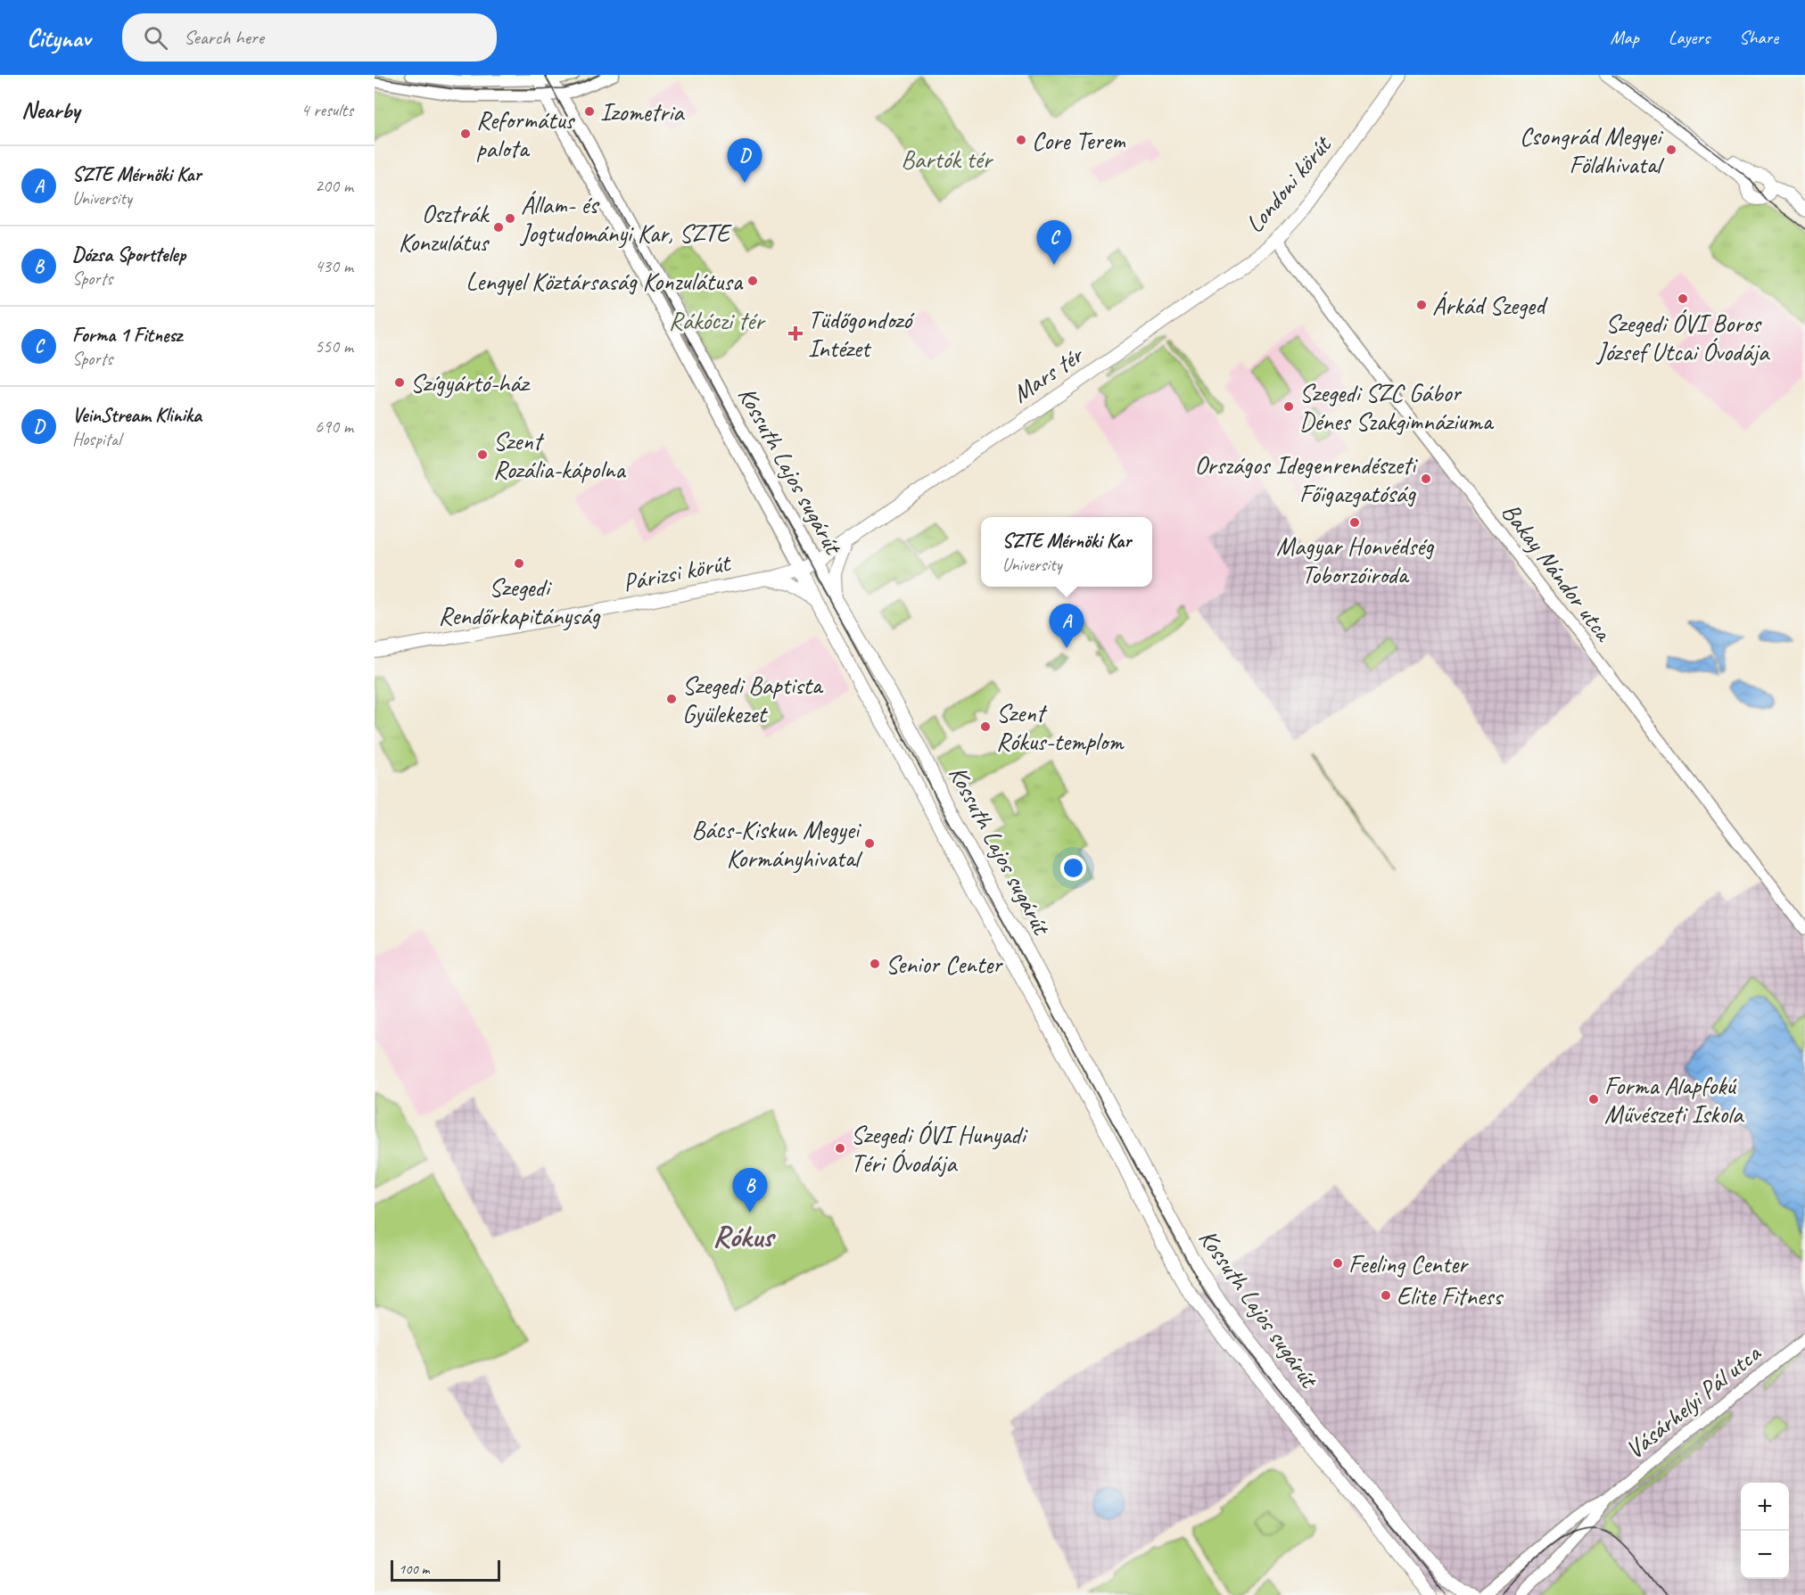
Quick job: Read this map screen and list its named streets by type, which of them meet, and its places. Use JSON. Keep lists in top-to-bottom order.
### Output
{
  "streets": {
    "main road": [
      "Londoni körút",
      "Mars tér",
      "Kossuth Lajos sugárút",
      "Párizsi körút"
    ],
    "street": ["Bakay Nándor utca", "Vásárhelyi Pál utca"]
  },
  "crossings": [
    ["Londoni körút", "Mars tér"],
    ["Londoni körút", "Bakay Nándor utca"],
    ["Mars tér", "Párizsi körút"],
    ["Kossuth Lajos sugárút", "Párizsi körút"]
  ],
  "districts": ["Rókus"],
  "parks": ["Bartók tér", "Rákóczi tér"],
  "places": {
    "other": [
      "Izometria",
      "Református palota",
      "Core Terem",
      "Csongrád Megyei Földhivatal",
      "Állam- és Jogtudományi Kar, SZTE",
      "Osztrák Konzulátus",
      "Lengyel Köztársaság Konzulátusa",
      "Szegedi ÓVI Boros József Utcai Óvodája",
      "Árkád Szeged",
      "Szígyártó-ház",
      "Szegedi SZC Gábor Dénes Szakgimnáziuma",
      "Szent Rozália-kápolna",
      "Országos Idegenrendészeti Főigazgatóság",
      "Magyar Honvédség Toborzóiroda",
      "Szegedi Rendőrkapitányság",
      "Szegedi Baptista Gyülekezet",
      "Szent Rókus-templom",
      "Bács-Kiskun Megyei Kormányhivatal",
      "Senior Center",
      "Forma Alapfokú Művészeti Iskola",
      "Szegedi ÓVI Hunyadi Téri Óvodája",
      "Feeling Center",
      "Elite Fitness"
    ],
    "health": ["Tüdőgondozó Intézet"]
  },
  "scale_bar": "100 m",
  "page": {
    "header": "Citynav",
    "search": "Search here",
    "nav": ["Map", "Layers", "Share"],
    "heading": ["Nearby", "4 results"],
    "pins": [
      "D",
      "C",
      "A",
      "B"
    ],
    "list": [
      {
        "mark": "A",
        "name": "SZTE Mérnöki Kar",
        "note": "University",
        "value": "200 m"
      },
      {
        "mark": "B",
        "name": "Dózsa Sporttelep",
        "note": "Sports",
        "value": "430 m"
      },
      {
        "mark": "C",
        "name": "Forma 1 Fitnesz",
        "note": "Sports",
        "value": "550 m"
      },
      {
        "mark": "D",
        "name": "VeinStream Klinika",
        "note": "Hospital",
        "value": "690 m"
      }
    ],
    "popup": ["SZTE Mérnöki Kar", "University"],
    "map_buttons": ["+", "−"],
    "scale": "100 m"
  }
}
